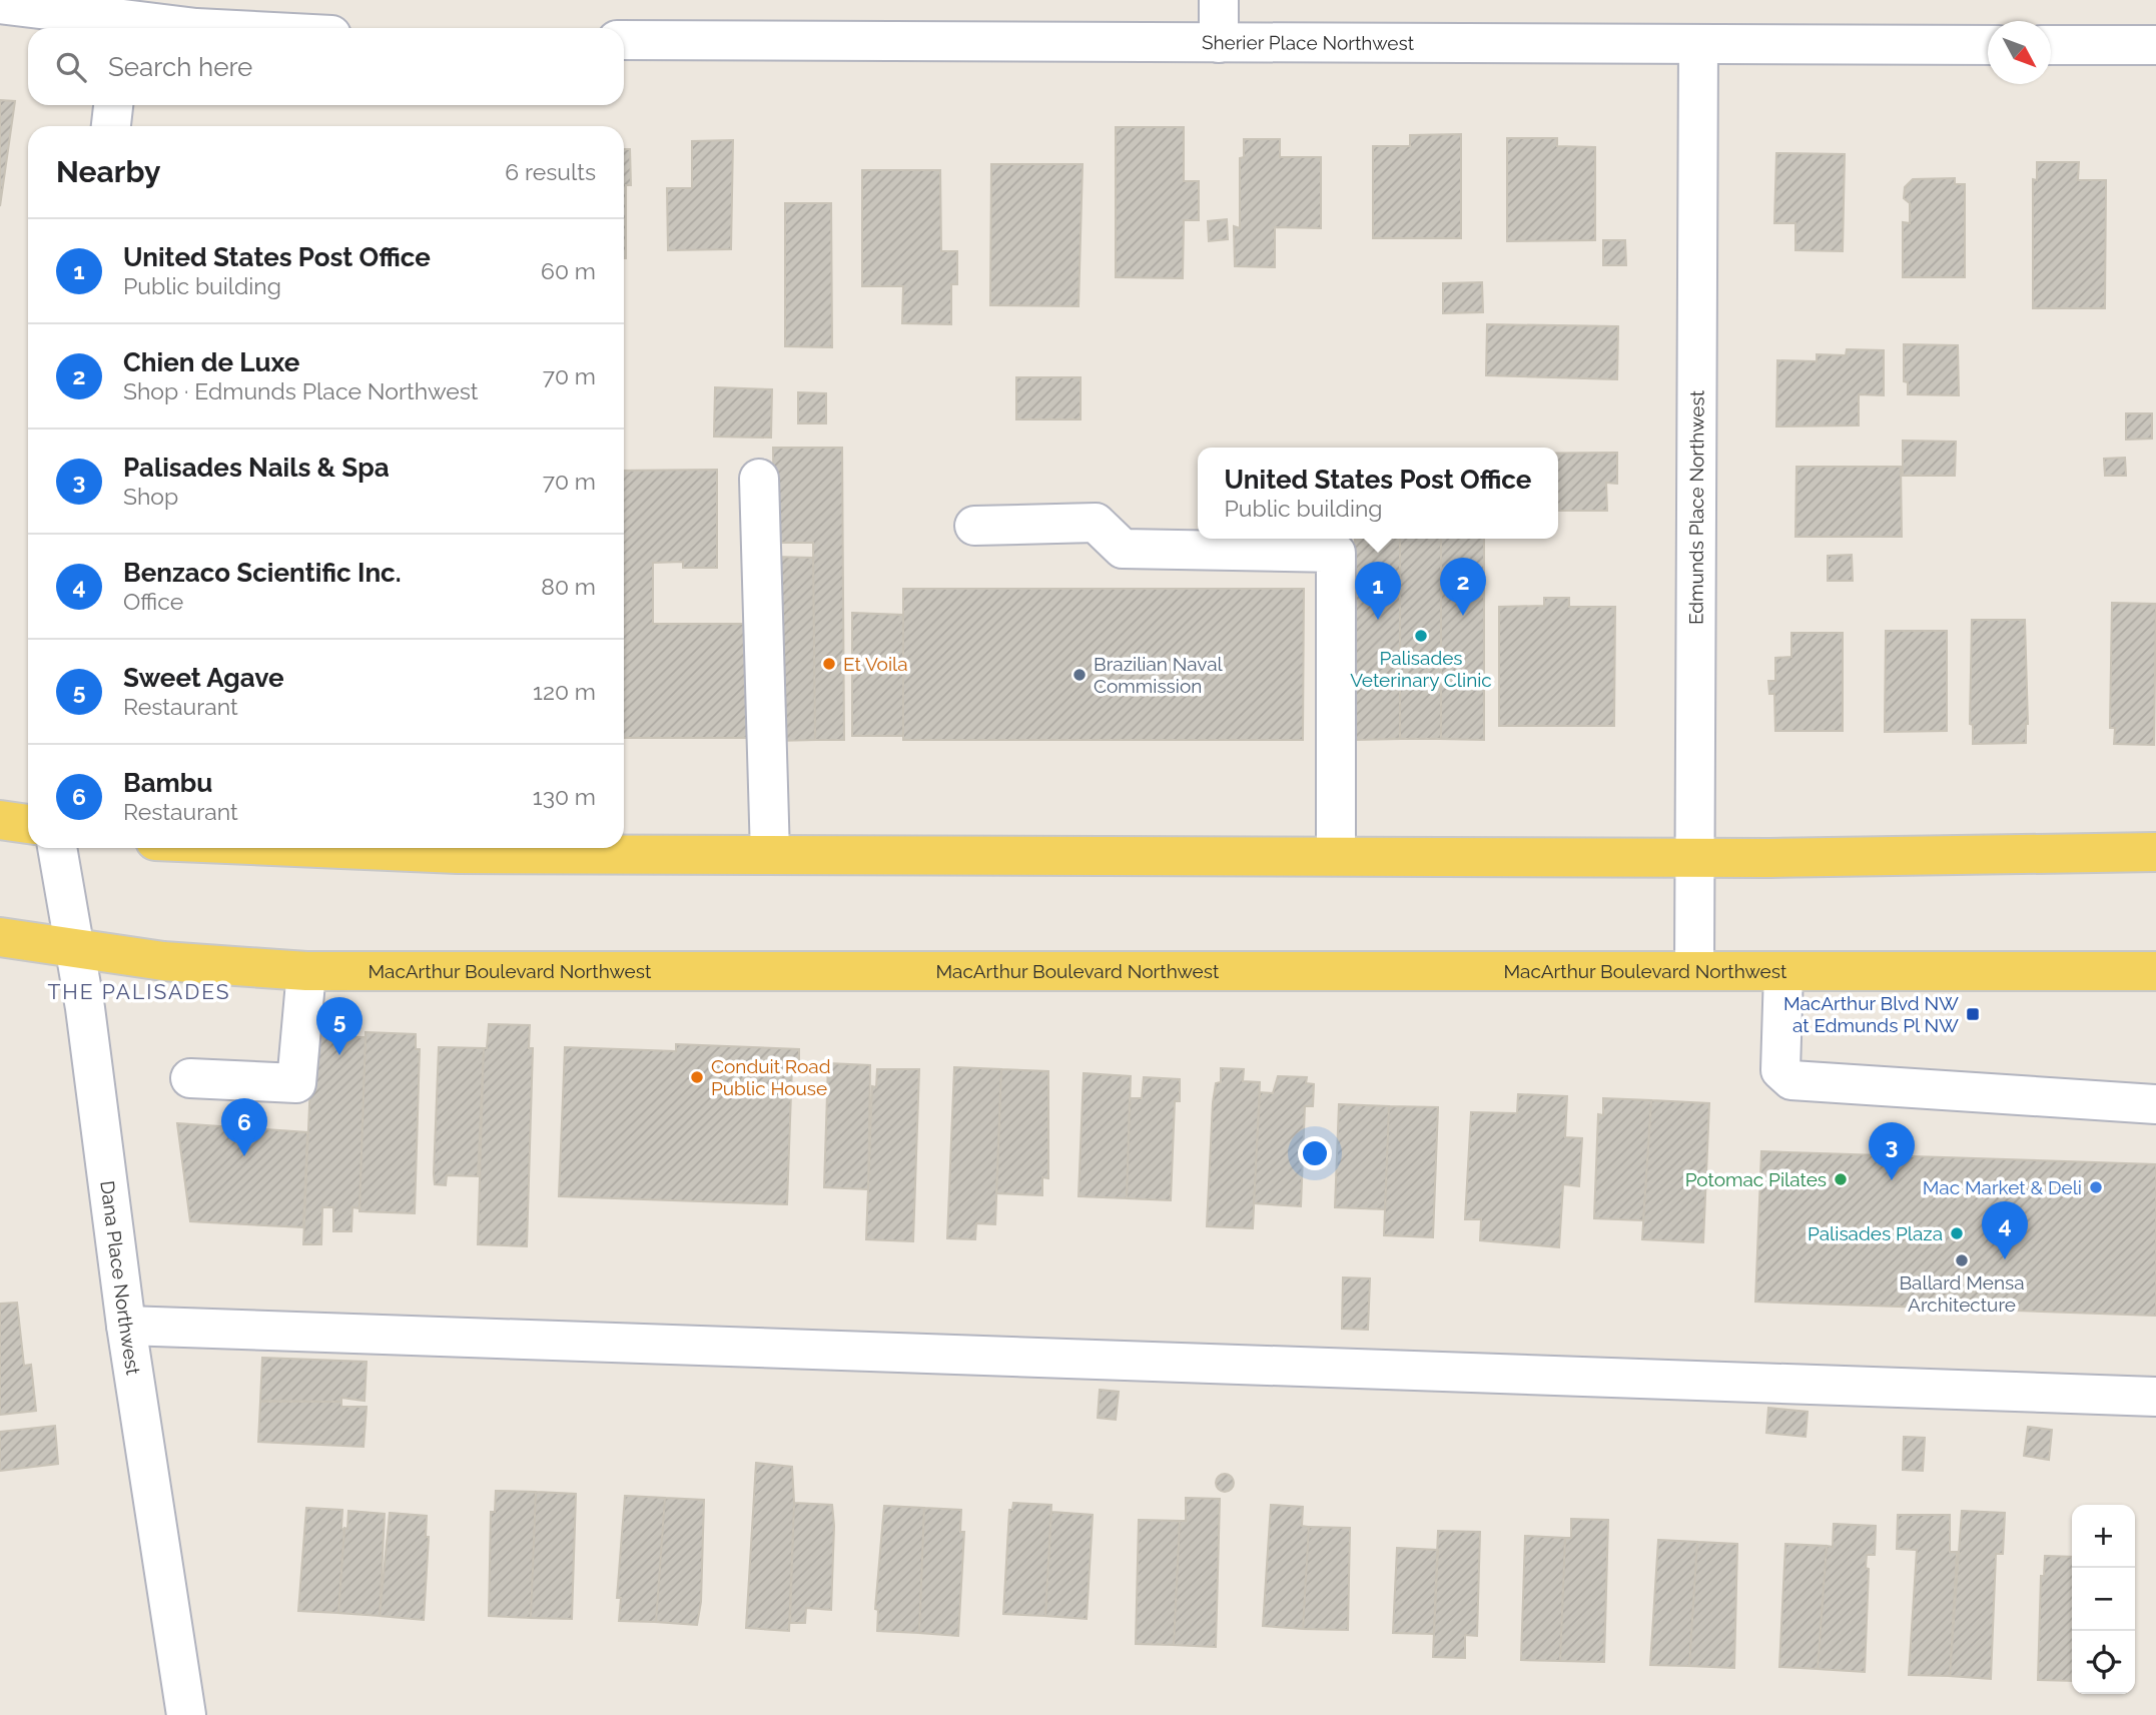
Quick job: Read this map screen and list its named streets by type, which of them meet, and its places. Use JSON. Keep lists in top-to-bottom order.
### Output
{
  "streets": {
    "main road": ["MacArthur Boulevard Northwest"],
    "street": ["Sherier Place Northwest", "Edmunds Place Northwest", "Dana Place Northwest"]
  },
  "crossings": [
    ["Sherier Place Northwest", "Edmunds Place Northwest"],
    ["Edmunds Place Northwest", "MacArthur Boulevard Northwest"],
    ["MacArthur Boulevard Northwest", "Dana Place Northwest"]
  ],
  "districts": ["THE PALISADES"],
  "places": {
    "other": [
      "Palisades Veterinary Clinic",
      "Et Voila",
      "Brazilian Naval Commission",
      "Conduit Road Public House",
      "Potomac Pilates",
      "Mac Market & Deli",
      "Palisades Plaza",
      "Ballard Mensa Architecture"
    ],
    "transit": ["MacArthur Blvd NW at Edmunds Pl NW"]
  },
  "north": "bottom right",
  "page": {
    "search": "Search here",
    "heading": ["Nearby", "6 results"],
    "list": [
      {
        "mark": "1",
        "name": "United States Post Office",
        "note": "Public building",
        "value": "60 m"
      },
      {
        "mark": "2",
        "name": "Chien de Luxe",
        "note": "Shop · Edmunds Place Northwest",
        "value": "70 m"
      },
      {
        "mark": "3",
        "name": "Palisades Nails & Spa",
        "note": "Shop",
        "value": "70 m"
      },
      {
        "mark": "4",
        "name": "Benzaco Scientific Inc.",
        "note": "Office",
        "value": "80 m"
      },
      {
        "mark": "5",
        "name": "Sweet Agave",
        "note": "Restaurant",
        "value": "120 m"
      },
      {
        "mark": "6",
        "name": "Bambu",
        "note": "Restaurant",
        "value": "130 m"
      }
    ],
    "popup": ["United States Post Office", "Public building"],
    "pins": [
      "2",
      "1",
      "5",
      "6",
      "3",
      "4"
    ],
    "map_buttons": ["+", "−"]
  }
}
